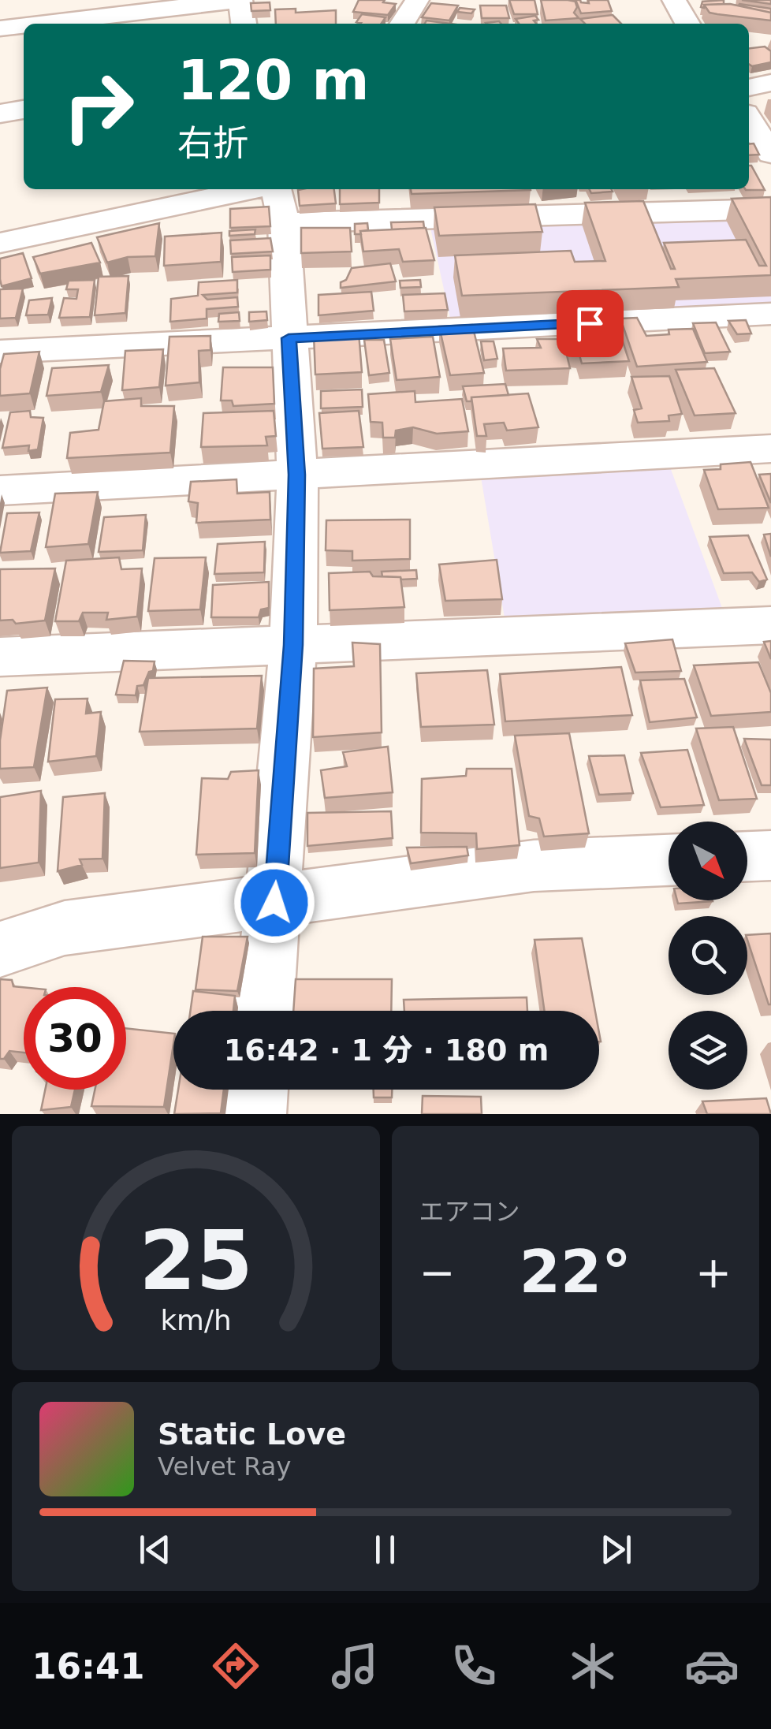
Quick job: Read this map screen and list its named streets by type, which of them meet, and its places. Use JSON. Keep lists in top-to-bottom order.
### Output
{
  "north": "bottom right",
  "page": {
    "turn": ["120 m", "右折"],
    "limit": "30",
    "trip": "16:42 · 1 分 · 180 m",
    "tile": "エアコン",
    "heat": ["−", "22°", "+"],
    "song": ["Static Love", "Velvet Ray"],
    "tabs": "16:41",
    "gauge": ["25", "km/h"]
  }
}
